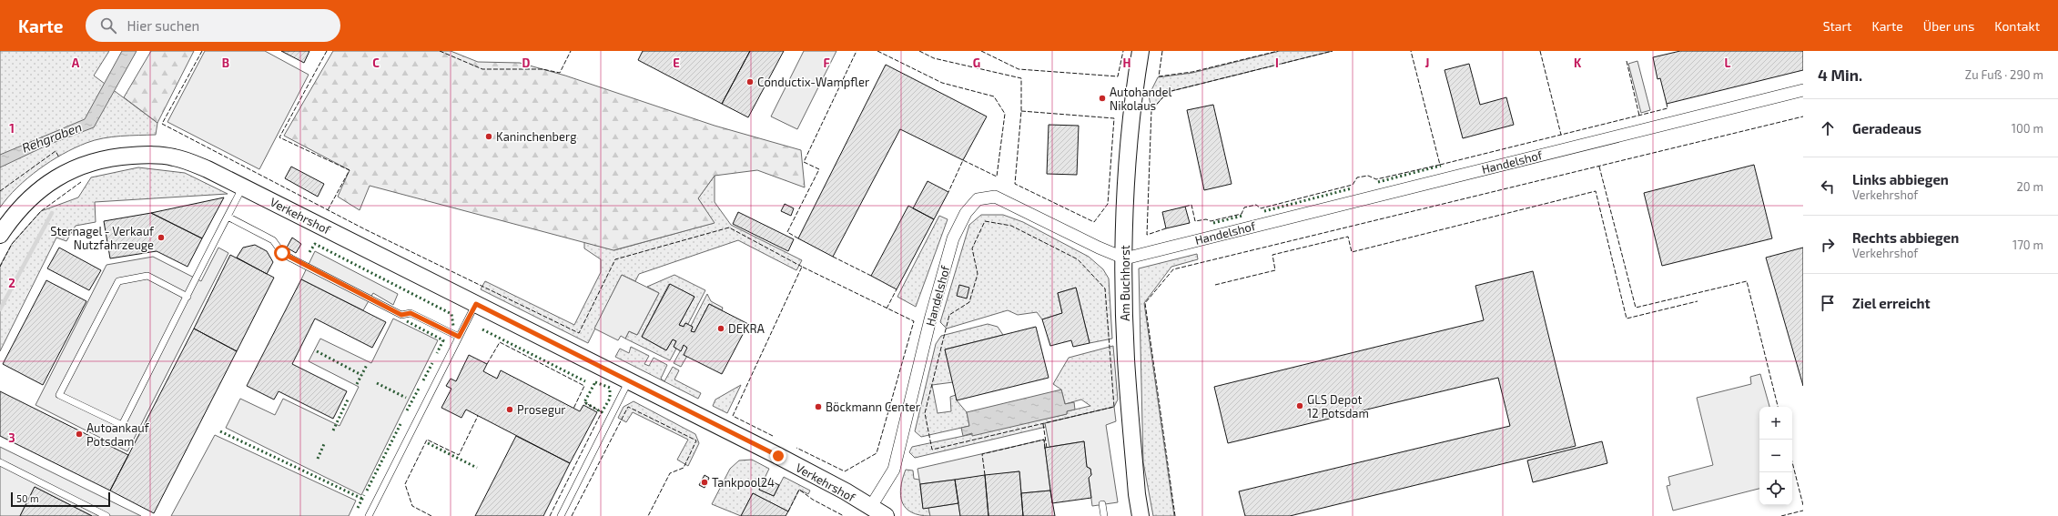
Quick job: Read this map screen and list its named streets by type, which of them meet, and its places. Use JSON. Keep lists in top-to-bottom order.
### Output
{
  "streets": {
    "main road": ["Verkehrshof", "Am Buchhorst"],
    "street": ["Handelshof"]
  },
  "crossings": [
    ["Handelshof", "Verkehrshof"],
    ["Handelshof", "Am Buchhorst"]
  ],
  "water": ["Rehgraben"],
  "places": [
    "Conductix-Wampfler",
    "Autohandel Nikolaus",
    "Kaninchenberg",
    "Sternagel - Verkauf Nutzfahrzeuge",
    "DEKRA",
    "GLS Depot 12 Potsdam",
    "Böckmann Center",
    "Prosegur",
    "Autoankauf Potsdam",
    "Tankpool24"
  ],
  "scale_bar": "50 m",
  "page": {
    "header": "Karte",
    "search": "Hier suchen",
    "nav": [
      "Start",
      "Karte",
      "Über uns",
      "Kontakt"
    ],
    "heading": ["4 Min.", "Zu Fuß · 290 m"],
    "list": [
      ["Geradeaus", "100 m"],
      ["Links abbiegen", "Verkehrshof", "20 m"],
      ["Rechts abbiegen", "Verkehrshof", "170 m"],
      "Ziel erreicht"
    ],
    "map_buttons": ["+", "−"],
    "scale": "50 m"
  },
  "grid": {
    "columns": [
      "A",
      "B",
      "C",
      "D",
      "E",
      "F",
      "G",
      "H",
      "I",
      "J",
      "K",
      "L"
    ],
    "rows": ["1", "2", "3"]
  }
}
